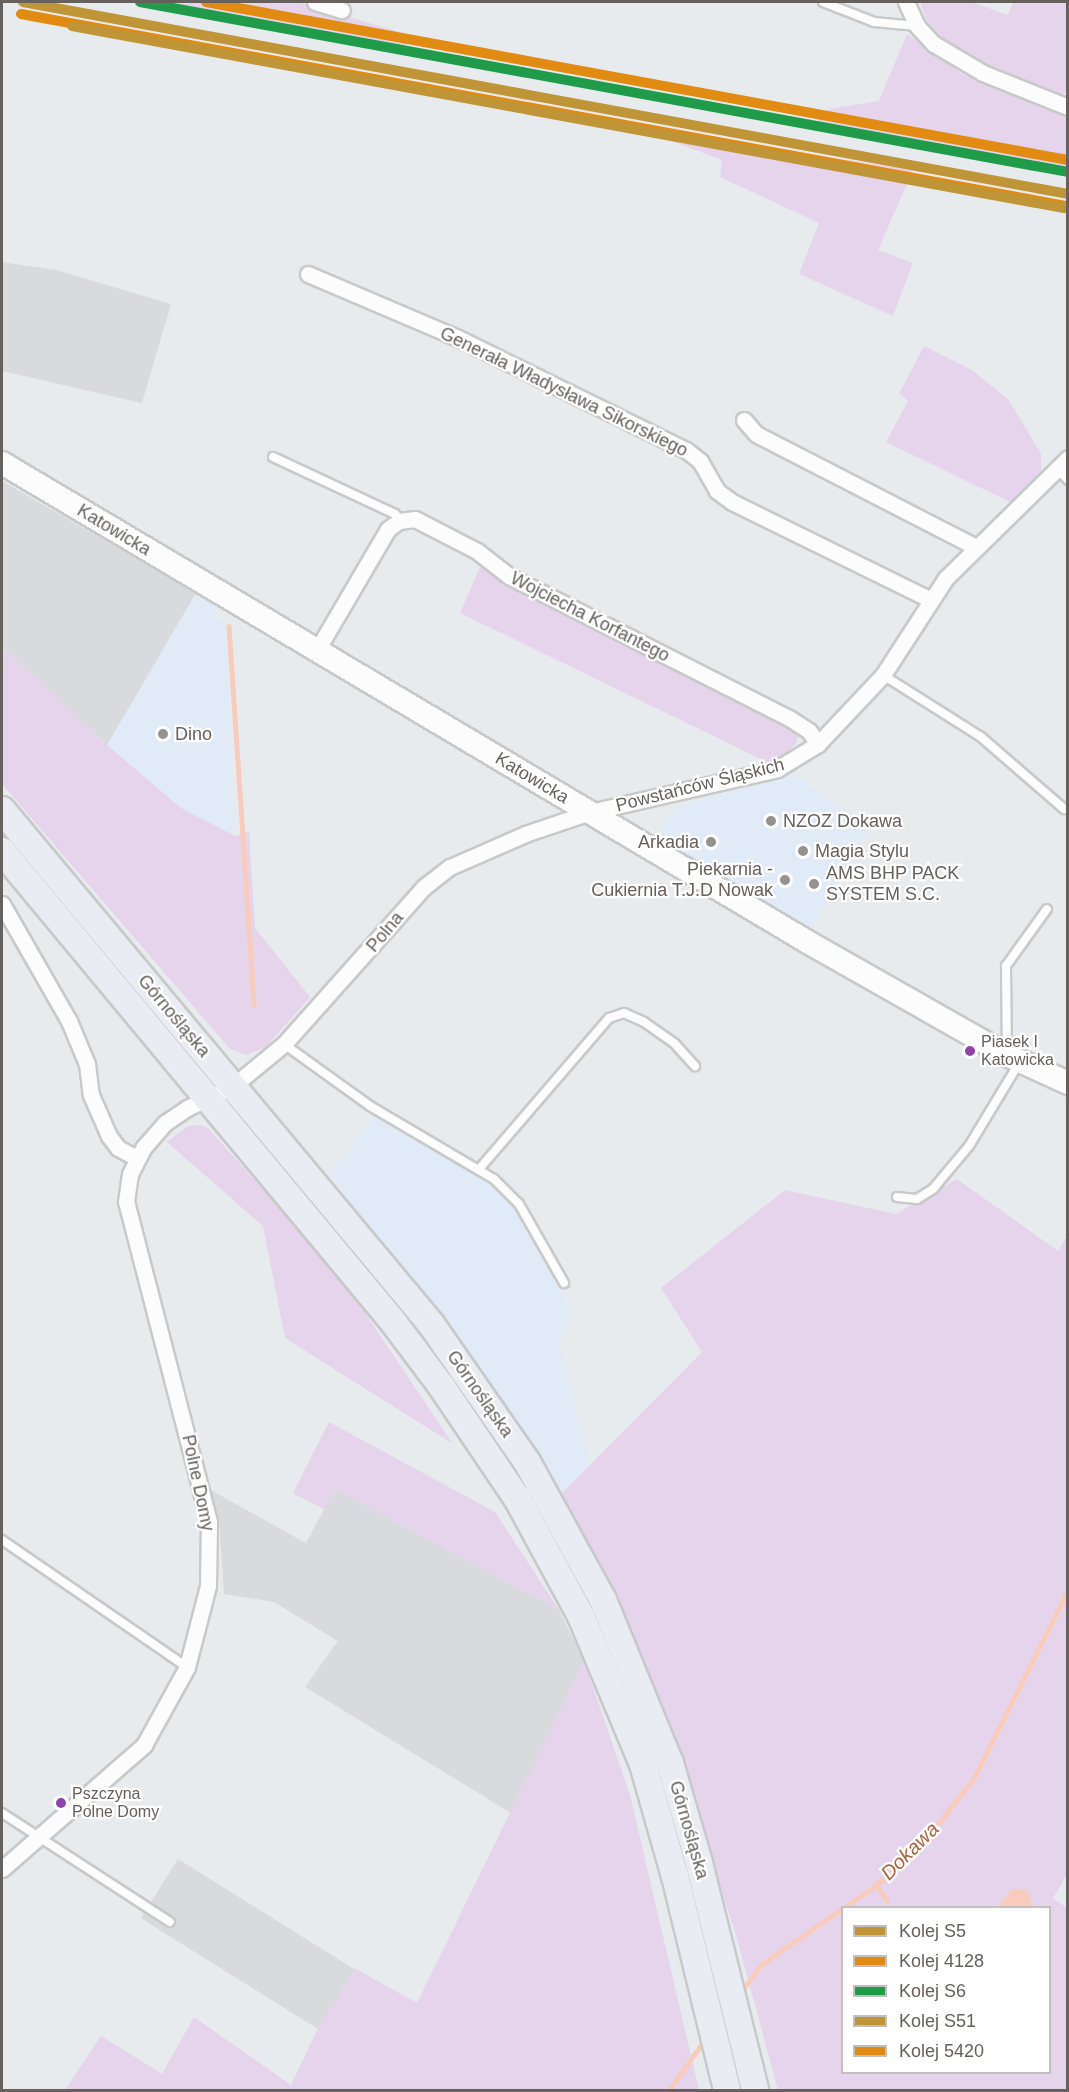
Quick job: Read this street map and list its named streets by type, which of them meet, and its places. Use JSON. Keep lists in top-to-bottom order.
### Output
{
  "streets": {
    "main road": ["Górnośląska"],
    "street": [
      "Generała Władysława Sikorskiego",
      "Katowicka",
      "Wojciecha Korfantego",
      "Powstańców Śląskich",
      "Polna",
      "Polne Domy"
    ]
  },
  "crossings": [
    ["Generała Władysława Sikorskiego", "Powstańców Śląskich"],
    ["Katowicka", "Powstańców Śląskich"],
    ["Katowicka", "Polna"],
    ["Wojciecha Korfantego", "Powstańców Śląskich"],
    ["Powstańców Śląskich", "Polna"],
    ["Polna", "Górnośląska"],
    ["Polna", "Polne Domy"],
    ["Górnośląska", "Polne Domy"]
  ],
  "water": ["Dokawa"],
  "places": [
    "Dino",
    "NZOZ Dokawa",
    "Arkadia",
    "Magia Stylu",
    "Piekarnia - Cukiernia T.J.D Nowak",
    "AMS BHP PACK SYSTEM S.C.",
    "Piasek I Katowicka",
    "Pszczyna Polne Domy"
  ],
  "lines": [
    "rail line S5",
    "rail line S6",
    "rail line 5420",
    "rail line 4128",
    "rail line S51"
  ],
  "legend": [
    "Kolej S5",
    "Kolej 4128",
    "Kolej S6",
    "Kolej S51",
    "Kolej 5420"
  ]
}
